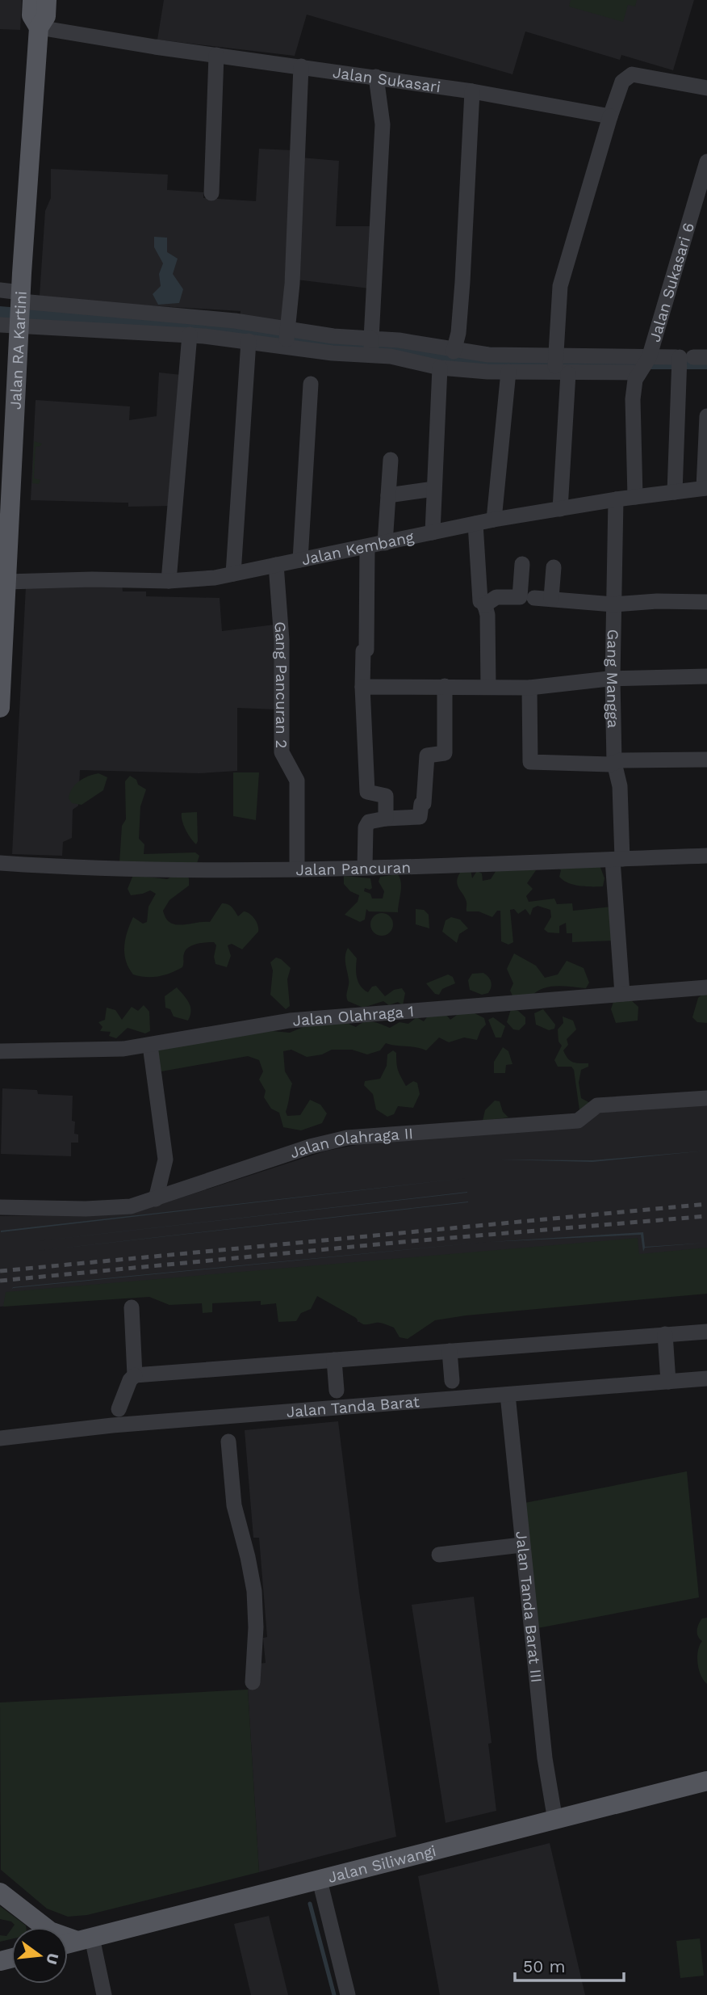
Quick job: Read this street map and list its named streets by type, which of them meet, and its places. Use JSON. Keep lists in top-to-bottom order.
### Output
{
  "streets": {
    "main road": ["Jalan RA Kartini", "Jalan Siliwangi"],
    "street": [
      "Jalan Sukasari",
      "Jalan Sukasari 6",
      "Jalan Kembang",
      "Gang Mangga",
      "Gang Pancuran 2",
      "Jalan Pancuran",
      "Jalan Olahraga 1",
      "Jalan Olahraga II",
      "Jalan Tanda Barat",
      "Jalan Tanda Barat III"
    ]
  },
  "crossings": [
    ["Jalan Sukasari", "Jalan RA Kartini"],
    ["Jalan Sukasari 6", "Jalan Kembang"],
    ["Jalan RA Kartini", "Jalan Kembang"],
    ["Jalan Kembang", "Gang Mangga"],
    ["Jalan Kembang", "Gang Pancuran 2"],
    ["Gang Mangga", "Jalan Pancuran"],
    ["Gang Mangga", "Jalan Olahraga 1"],
    ["Gang Pancuran 2", "Jalan Pancuran"],
    ["Jalan Tanda Barat", "Jalan Tanda Barat III"],
    ["Jalan Tanda Barat III", "Jalan Siliwangi"]
  ],
  "scale_bar": "50 m",
  "north": "right"
}
